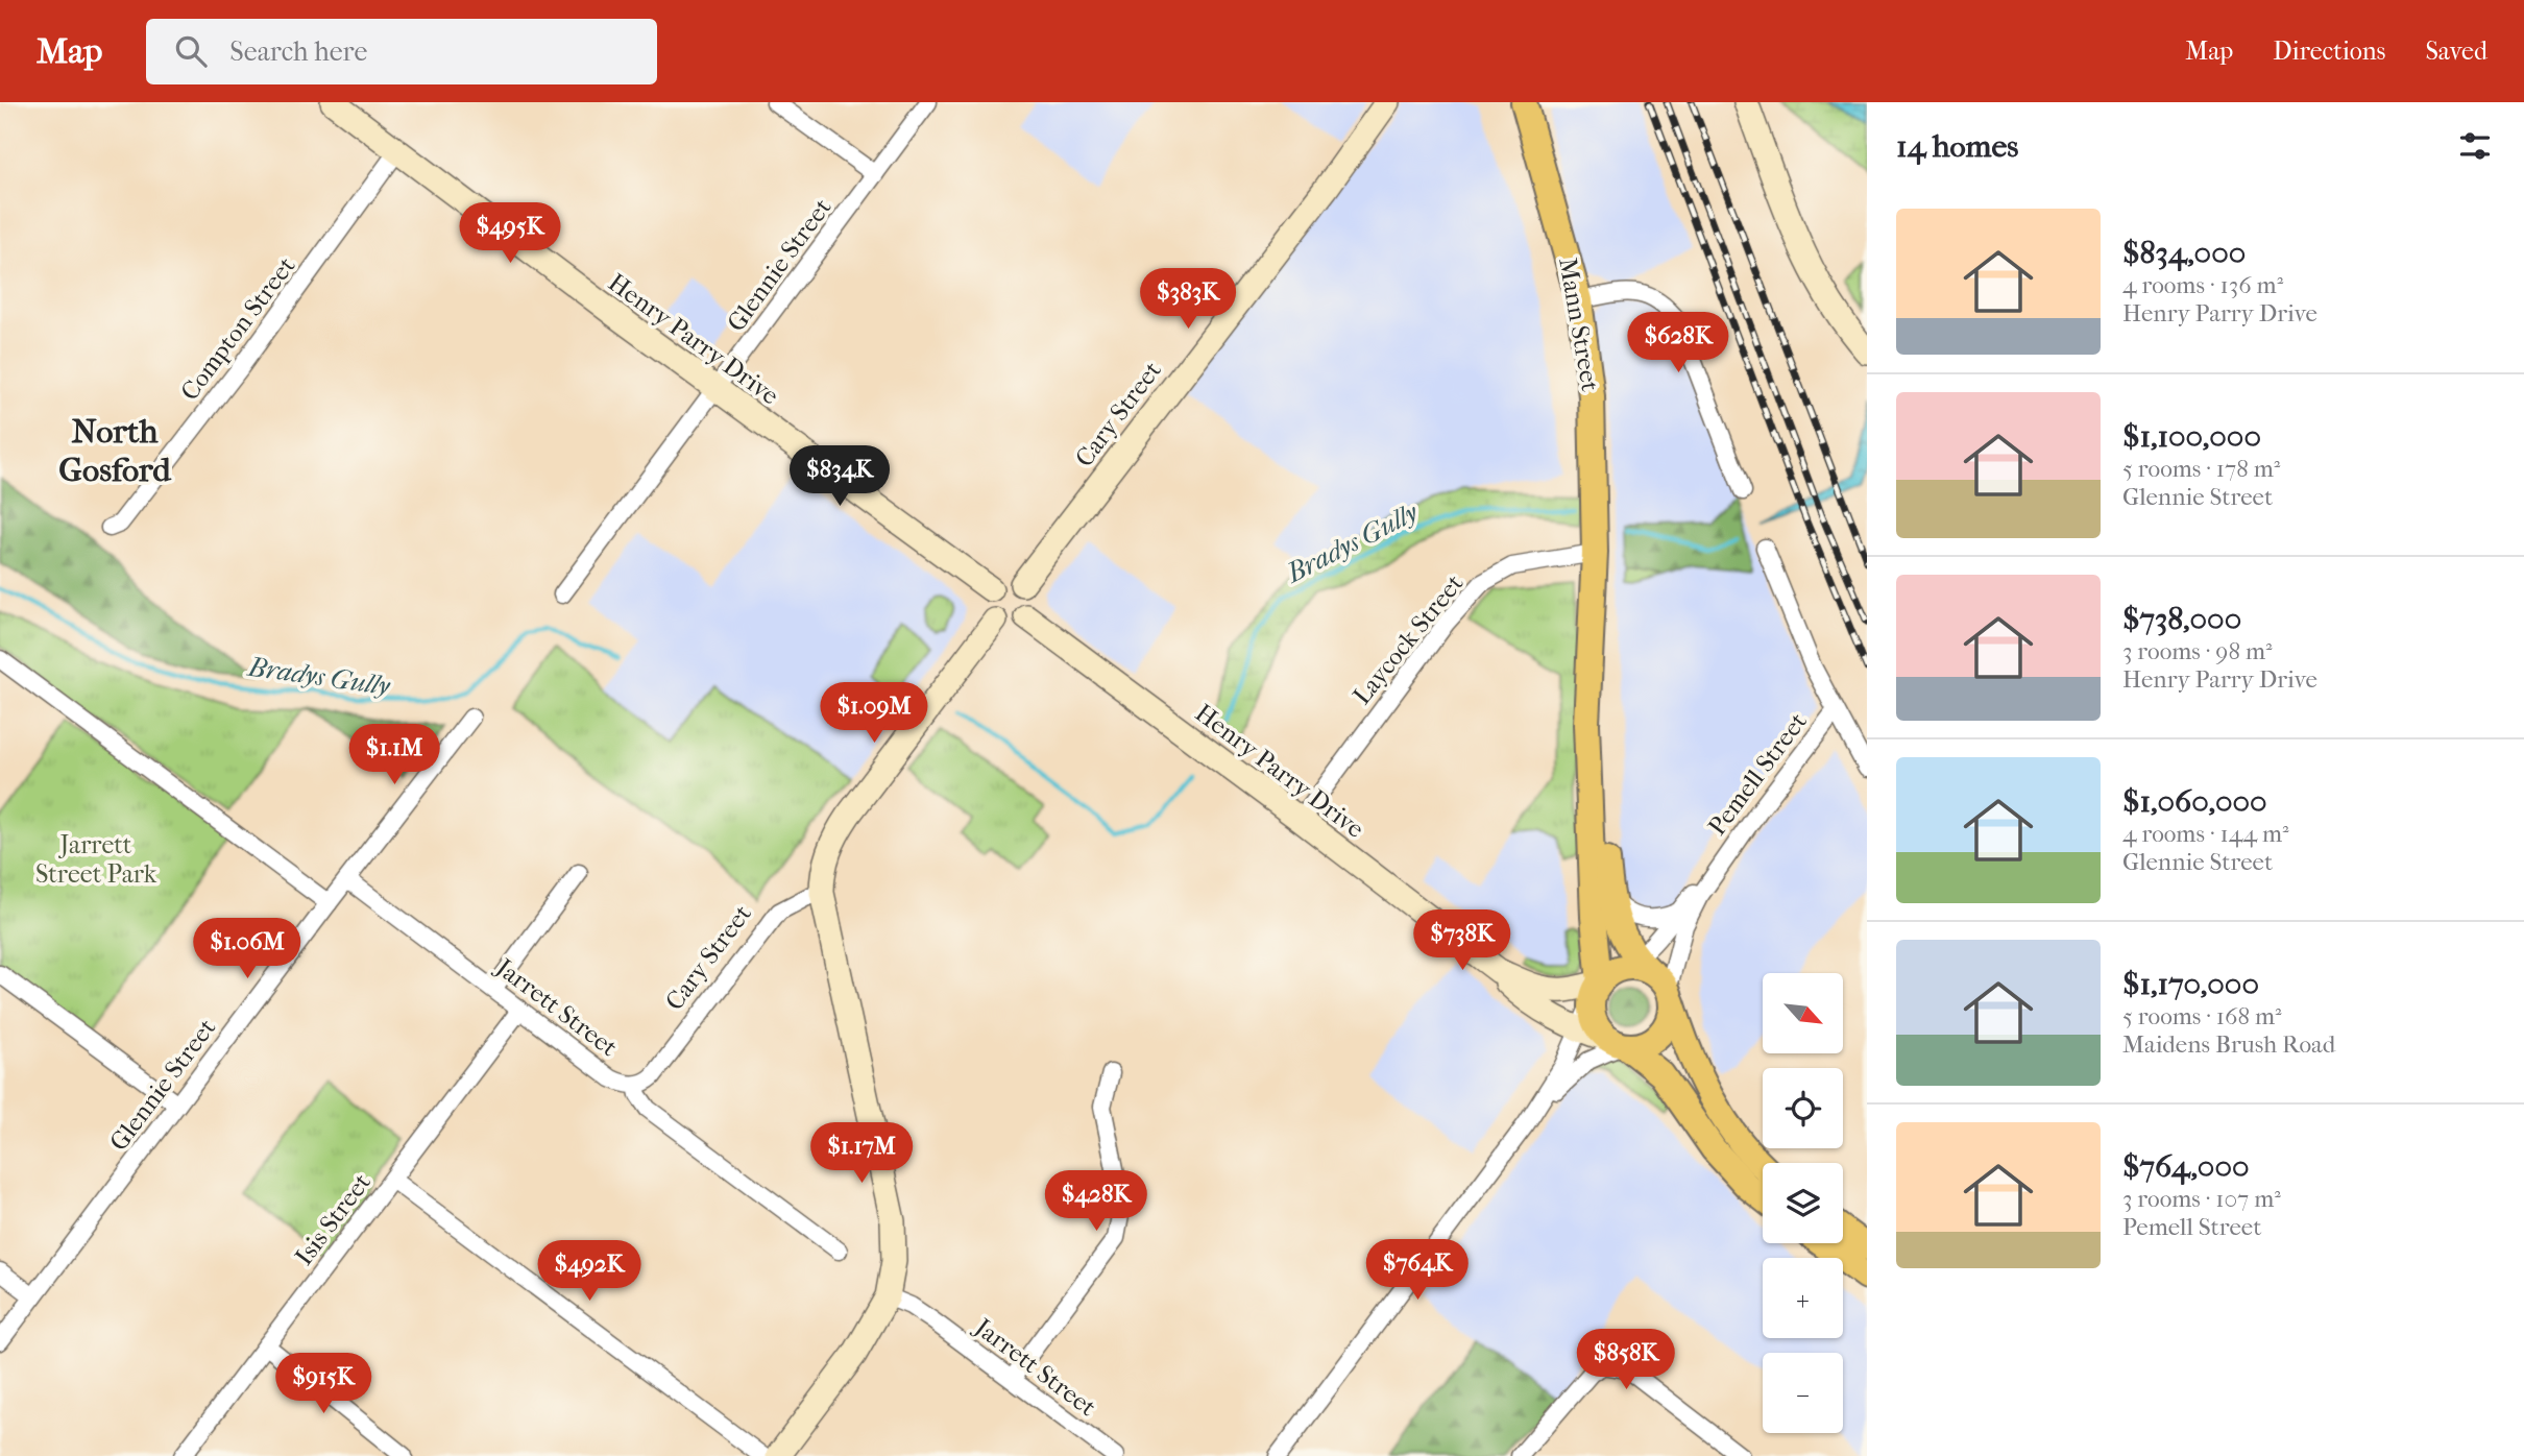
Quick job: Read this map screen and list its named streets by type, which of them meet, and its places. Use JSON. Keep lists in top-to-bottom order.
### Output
{
  "streets": {
    "main road": ["Mann Street"],
    "street": [
      "Glennie Street",
      "Compton Street",
      "Henry Parry Drive",
      "Cary Street",
      "Laycock Street",
      "Pemell Street",
      "Jarrett Street",
      "Isis Street"
    ]
  },
  "crossings": [
    ["Glennie Street", "Henry Parry Drive"],
    ["Glennie Street", "Jarrett Street"],
    ["Mann Street", "Henry Parry Drive"],
    ["Mann Street", "Laycock Street"],
    ["Mann Street", "Pemell Street"],
    ["Compton Street", "Henry Parry Drive"],
    ["Henry Parry Drive", "Cary Street"],
    ["Henry Parry Drive", "Laycock Street"],
    ["Henry Parry Drive", "Pemell Street"],
    ["Cary Street", "Jarrett Street"],
    ["Jarrett Street", "Isis Street"]
  ],
  "districts": ["North Gosford"],
  "water": ["Bradys Gully"],
  "parks": ["Jarrett Street Park"],
  "north": "bottom right",
  "page": {
    "header": "Map",
    "search": "Search here",
    "nav": ["Map", "Directions", "Saved"],
    "heading": "14 homes",
    "list": [
      {
        "name": "$834,000",
        "note": "4 rooms · 136 m² · Henry Parry Drive"
      },
      {
        "name": "$1,100,000",
        "note": "5 rooms · 178 m² · Glennie Street"
      },
      {
        "name": "$738,000",
        "note": "3 rooms · 98 m² · Henry Parry Drive"
      },
      {
        "name": "$1,060,000",
        "note": "4 rooms · 144 m² · Glennie Street"
      },
      {
        "name": "$1,170,000",
        "note": "5 rooms · 168 m² · Maidens Brush Road"
      },
      {
        "name": "$764,000",
        "note": "3 rooms · 107 m² · Pemell Street"
      }
    ],
    "price": [
      "$495K",
      "$383K",
      "$628K",
      "$834K",
      "$1.09M",
      "$1.1M",
      "$738K",
      "$1.06M",
      "$1.17M",
      "$428K",
      "$764K",
      "$492K",
      "$858K",
      "$915K"
    ],
    "map_buttons": ["+", "−"]
  }
}
